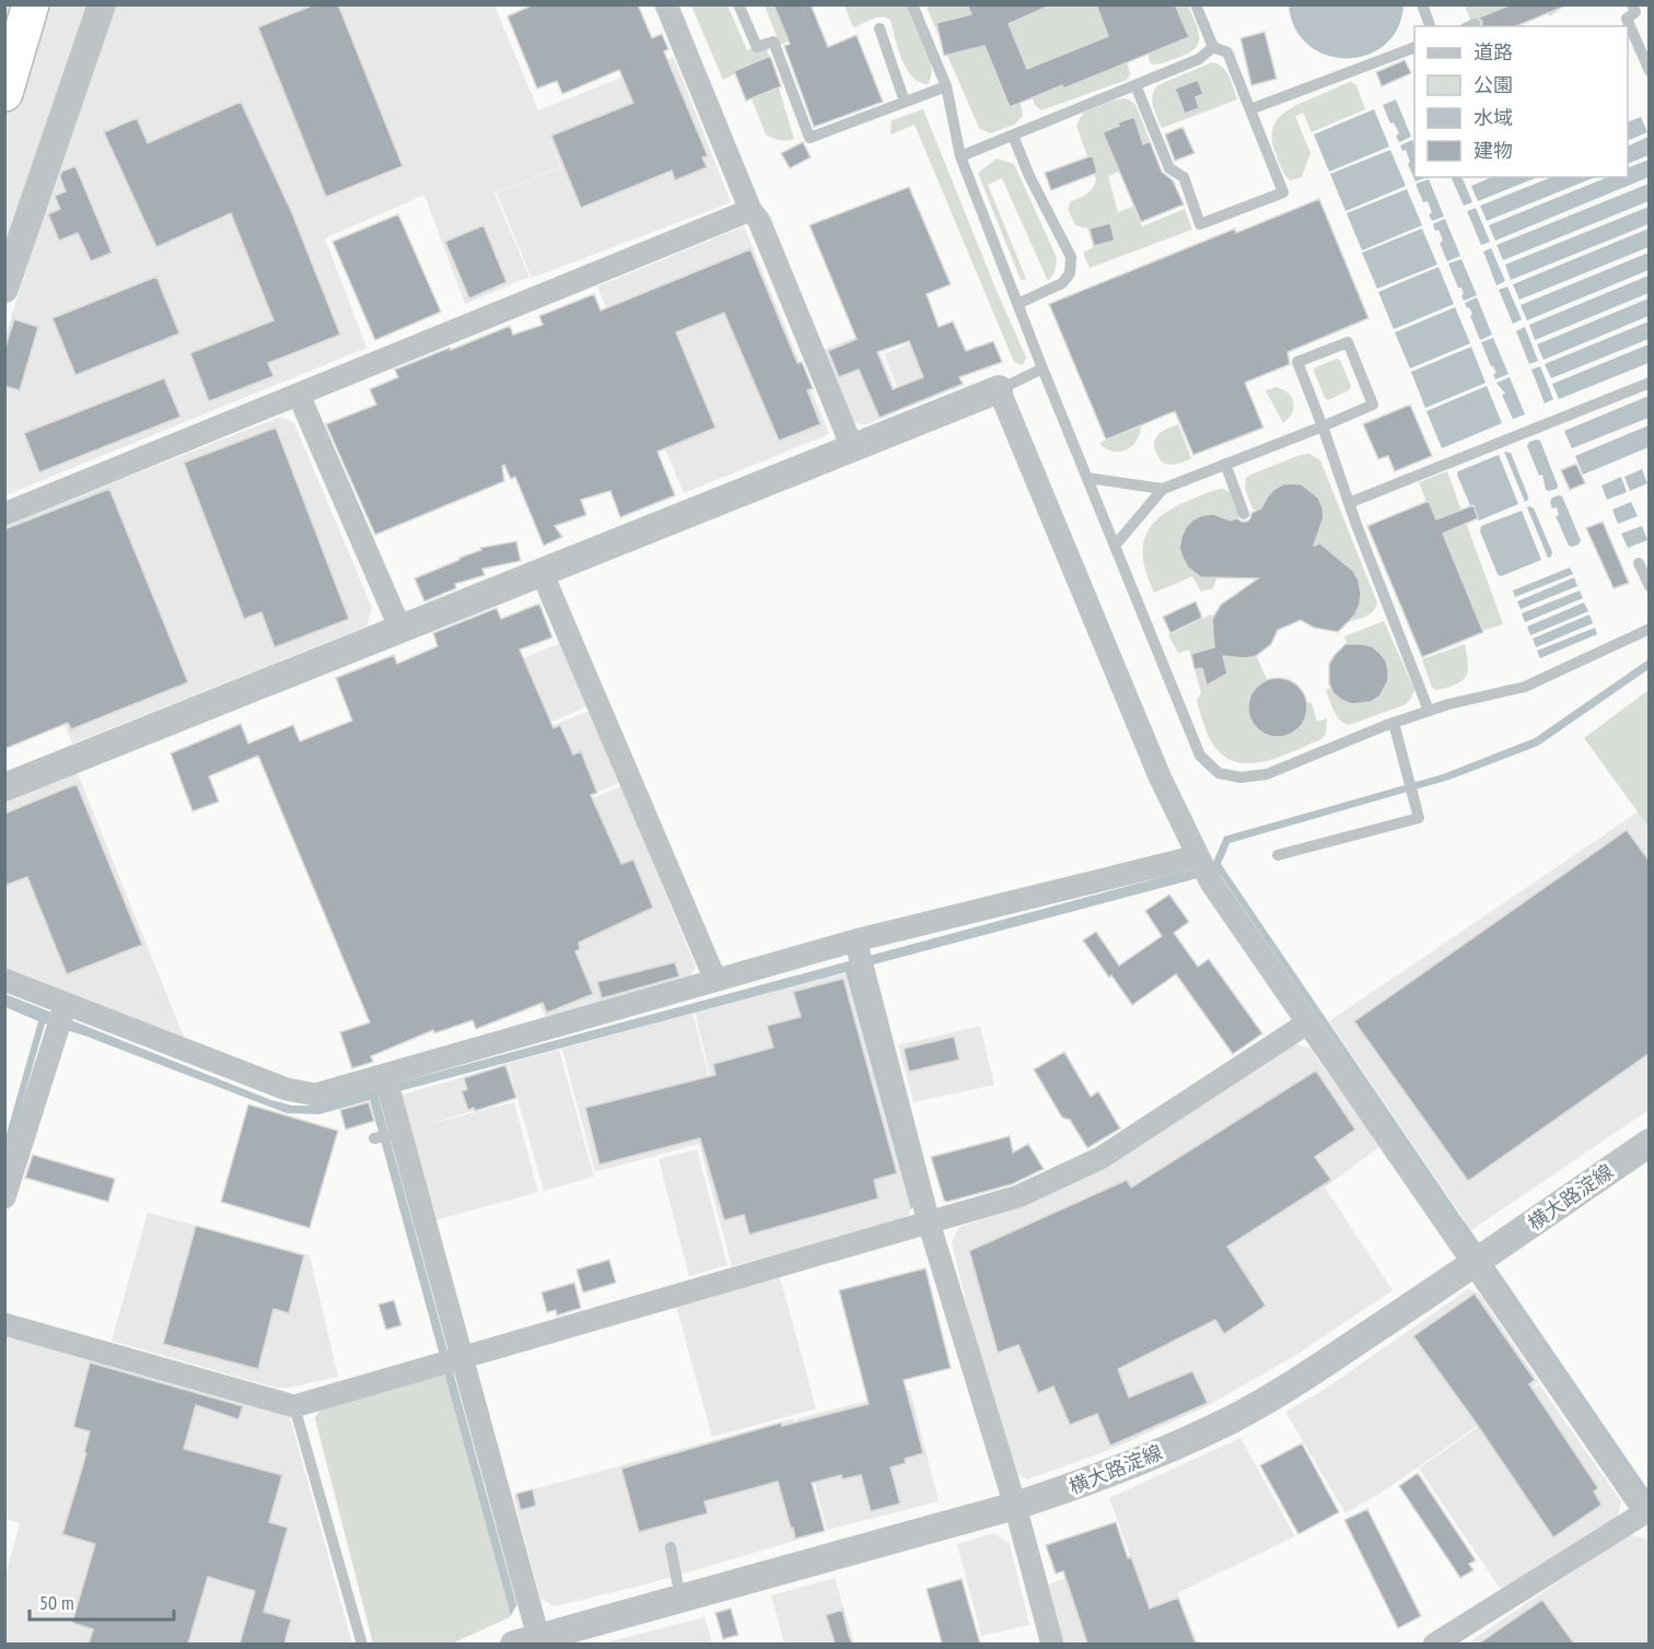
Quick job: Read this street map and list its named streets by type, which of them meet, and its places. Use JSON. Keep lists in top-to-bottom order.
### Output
{
  "streets": {
    "street": ["横大路淀線"]
  },
  "legend": [
    "道路",
    "公園",
    "水域",
    "建物"
  ],
  "scale_bar": "50 m"
}
